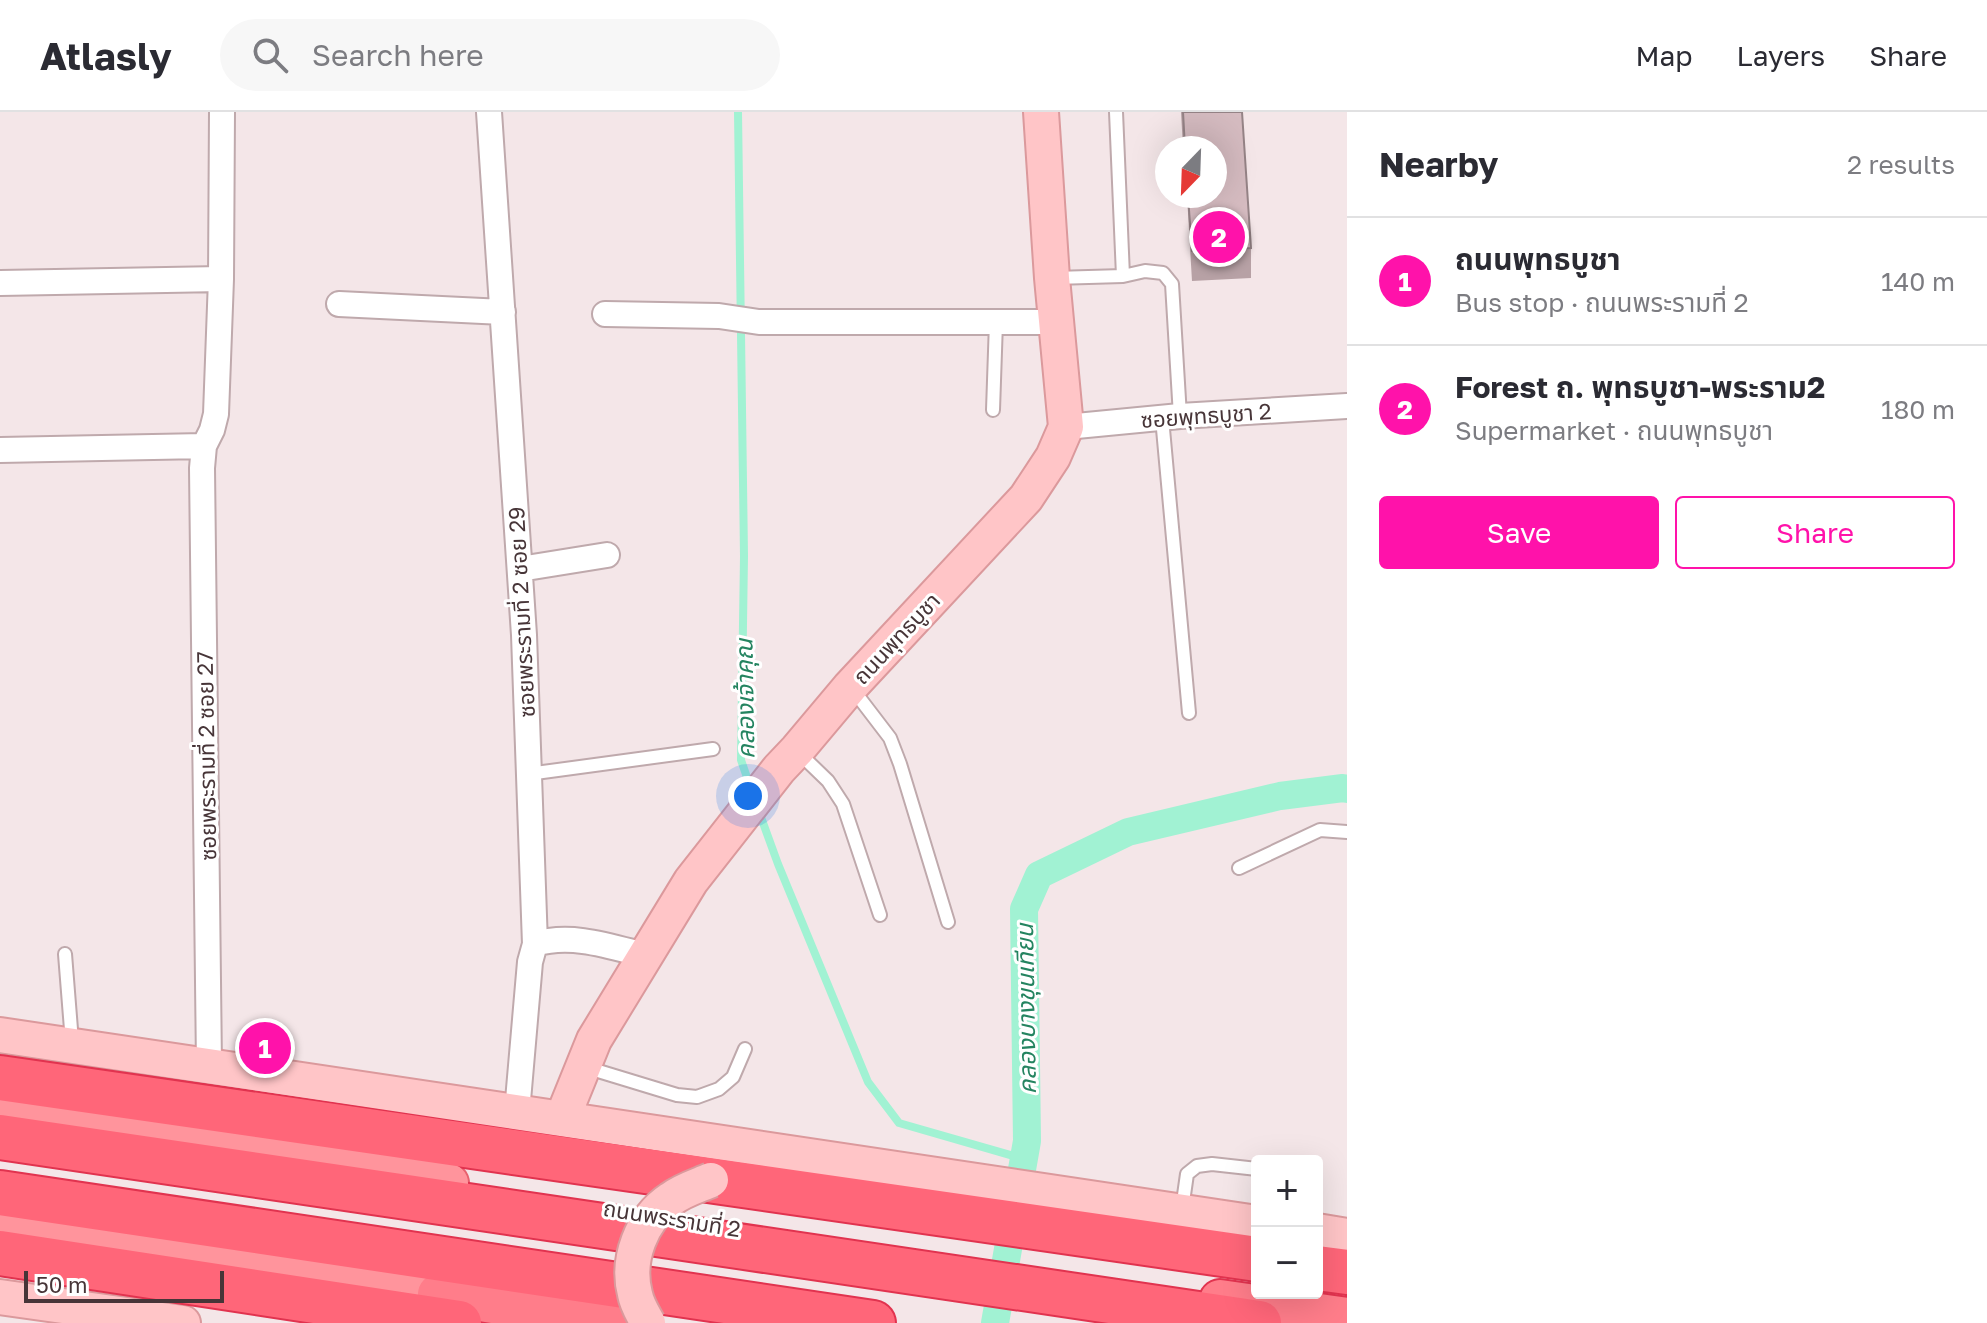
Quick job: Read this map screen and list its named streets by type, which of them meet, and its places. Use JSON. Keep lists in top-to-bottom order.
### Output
{
  "streets": {
    "highway": ["ถนนพระรามที่ 2"],
    "main road": ["ถนนพุทธบูชา"],
    "street": ["ซอยพุทธบูชา 2", "ซอยพระรามที่ 2 ซอย 29", "ซอยพระรามที่ 2 ซอย 27"]
  },
  "crossings": [
    ["ซอยพุทธบูชา 2", "ถนนพุทธบูชา"]
  ],
  "water": ["คลองเจ้าคุณ", "คลองบางขุนเทียน"],
  "scale_bar": "50 m",
  "north": "bottom left",
  "page": {
    "header": "Atlasly",
    "search": "Search here",
    "nav": ["Map", "Layers", "Share"],
    "heading": ["Nearby", "2 results"],
    "pins": ["2", "1"],
    "list": [
      {
        "mark": "1",
        "name": "ถนนพุทธบูชา",
        "note": "Bus stop · ถนนพระรามที่ 2",
        "value": "140 m"
      },
      {
        "mark": "2",
        "name": "Forest ถ. พุทธบูชา-พระราม2",
        "note": "Supermarket · ถนนพุทธบูชา",
        "value": "180 m"
      }
    ],
    "buttons": ["Save", "Share"],
    "map_buttons": ["+", "−"],
    "scale": "50 m"
  }
}
